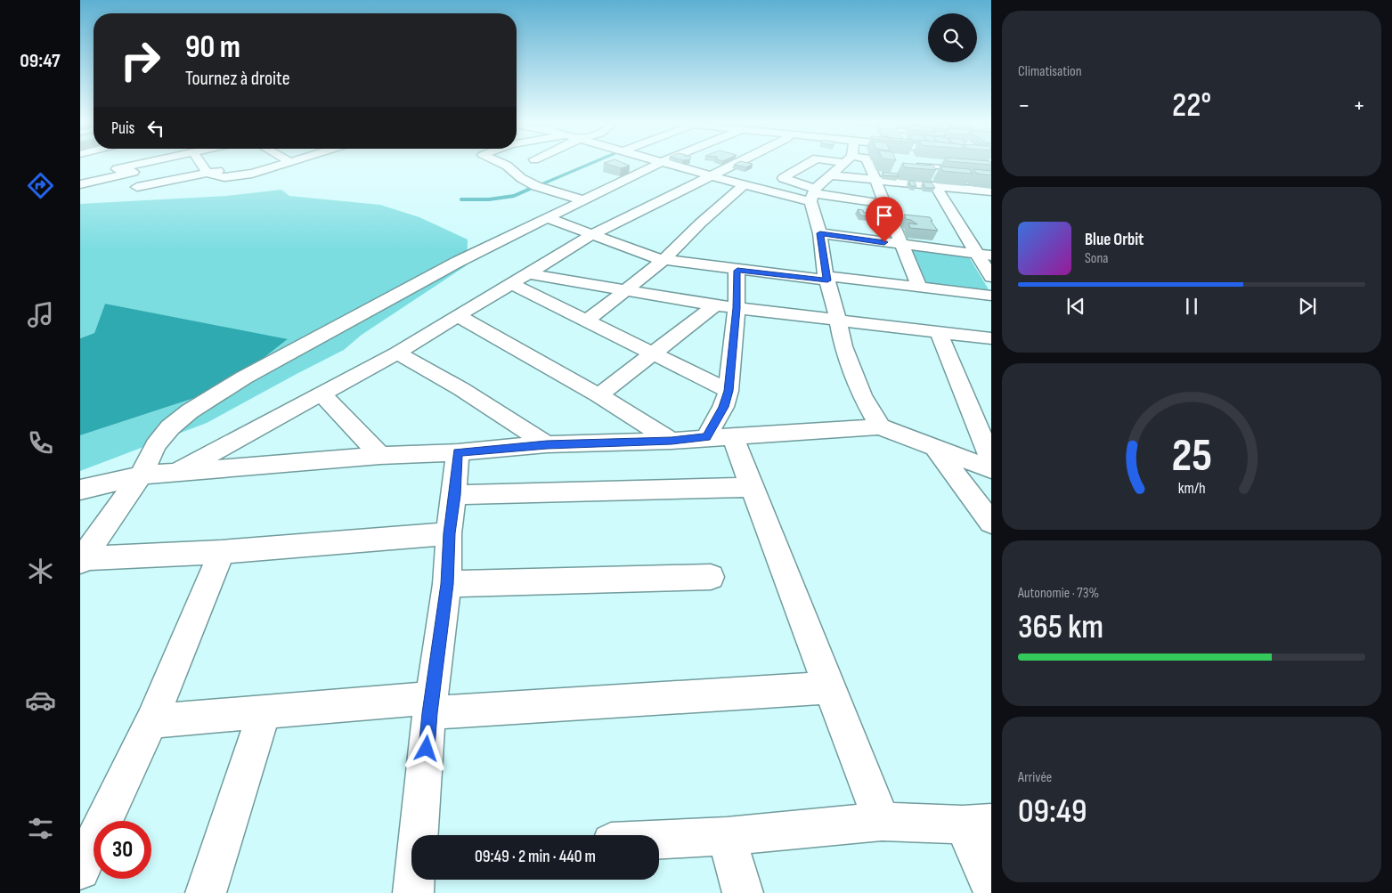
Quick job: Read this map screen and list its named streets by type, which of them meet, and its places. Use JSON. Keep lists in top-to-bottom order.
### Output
{
  "page": {
    "tabs": "09:47",
    "tile": [
      "Climatisation",
      ["Autonomie · 73%", "365 km"],
      ["Arrivée", "09:49"]
    ],
    "turn": ["90 m", "Tournez à droite"],
    "heat": ["−", "22°", "+"],
    "then": "Puis",
    "song": ["Blue Orbit", "Sona"],
    "limit": "30",
    "trip": "09:49 · 2 min · 440 m",
    "gauge": ["25", "km/h"]
  }
}
